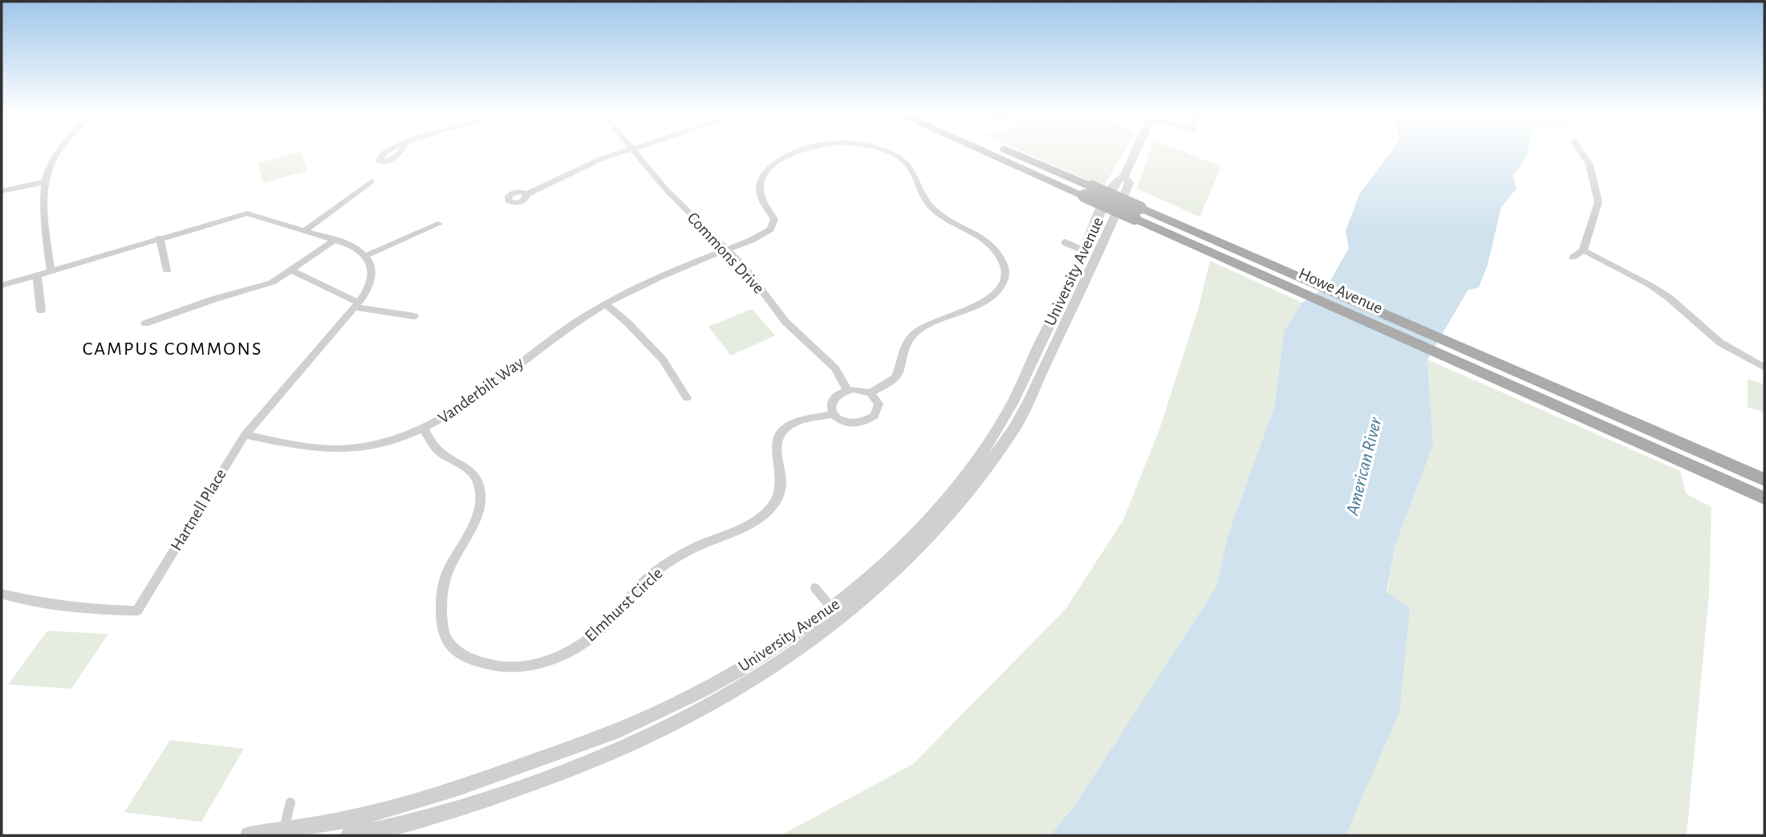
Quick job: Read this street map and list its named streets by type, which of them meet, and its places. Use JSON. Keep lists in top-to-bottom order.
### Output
{
  "streets": {
    "main road": ["Howe Avenue"],
    "street": [
      "Commons Drive",
      "University Avenue",
      "Vanderbilt Way",
      "Hartnell Place",
      "Elmhurst Circle"
    ]
  },
  "crossings": [
    ["Commons Drive", "Vanderbilt Way"],
    ["Commons Drive", "Elmhurst Circle"],
    ["Vanderbilt Way", "Hartnell Place"],
    ["Vanderbilt Way", "Elmhurst Circle"]
  ],
  "districts": ["CAMPUS COMMONS"],
  "water": ["American River"]
}
